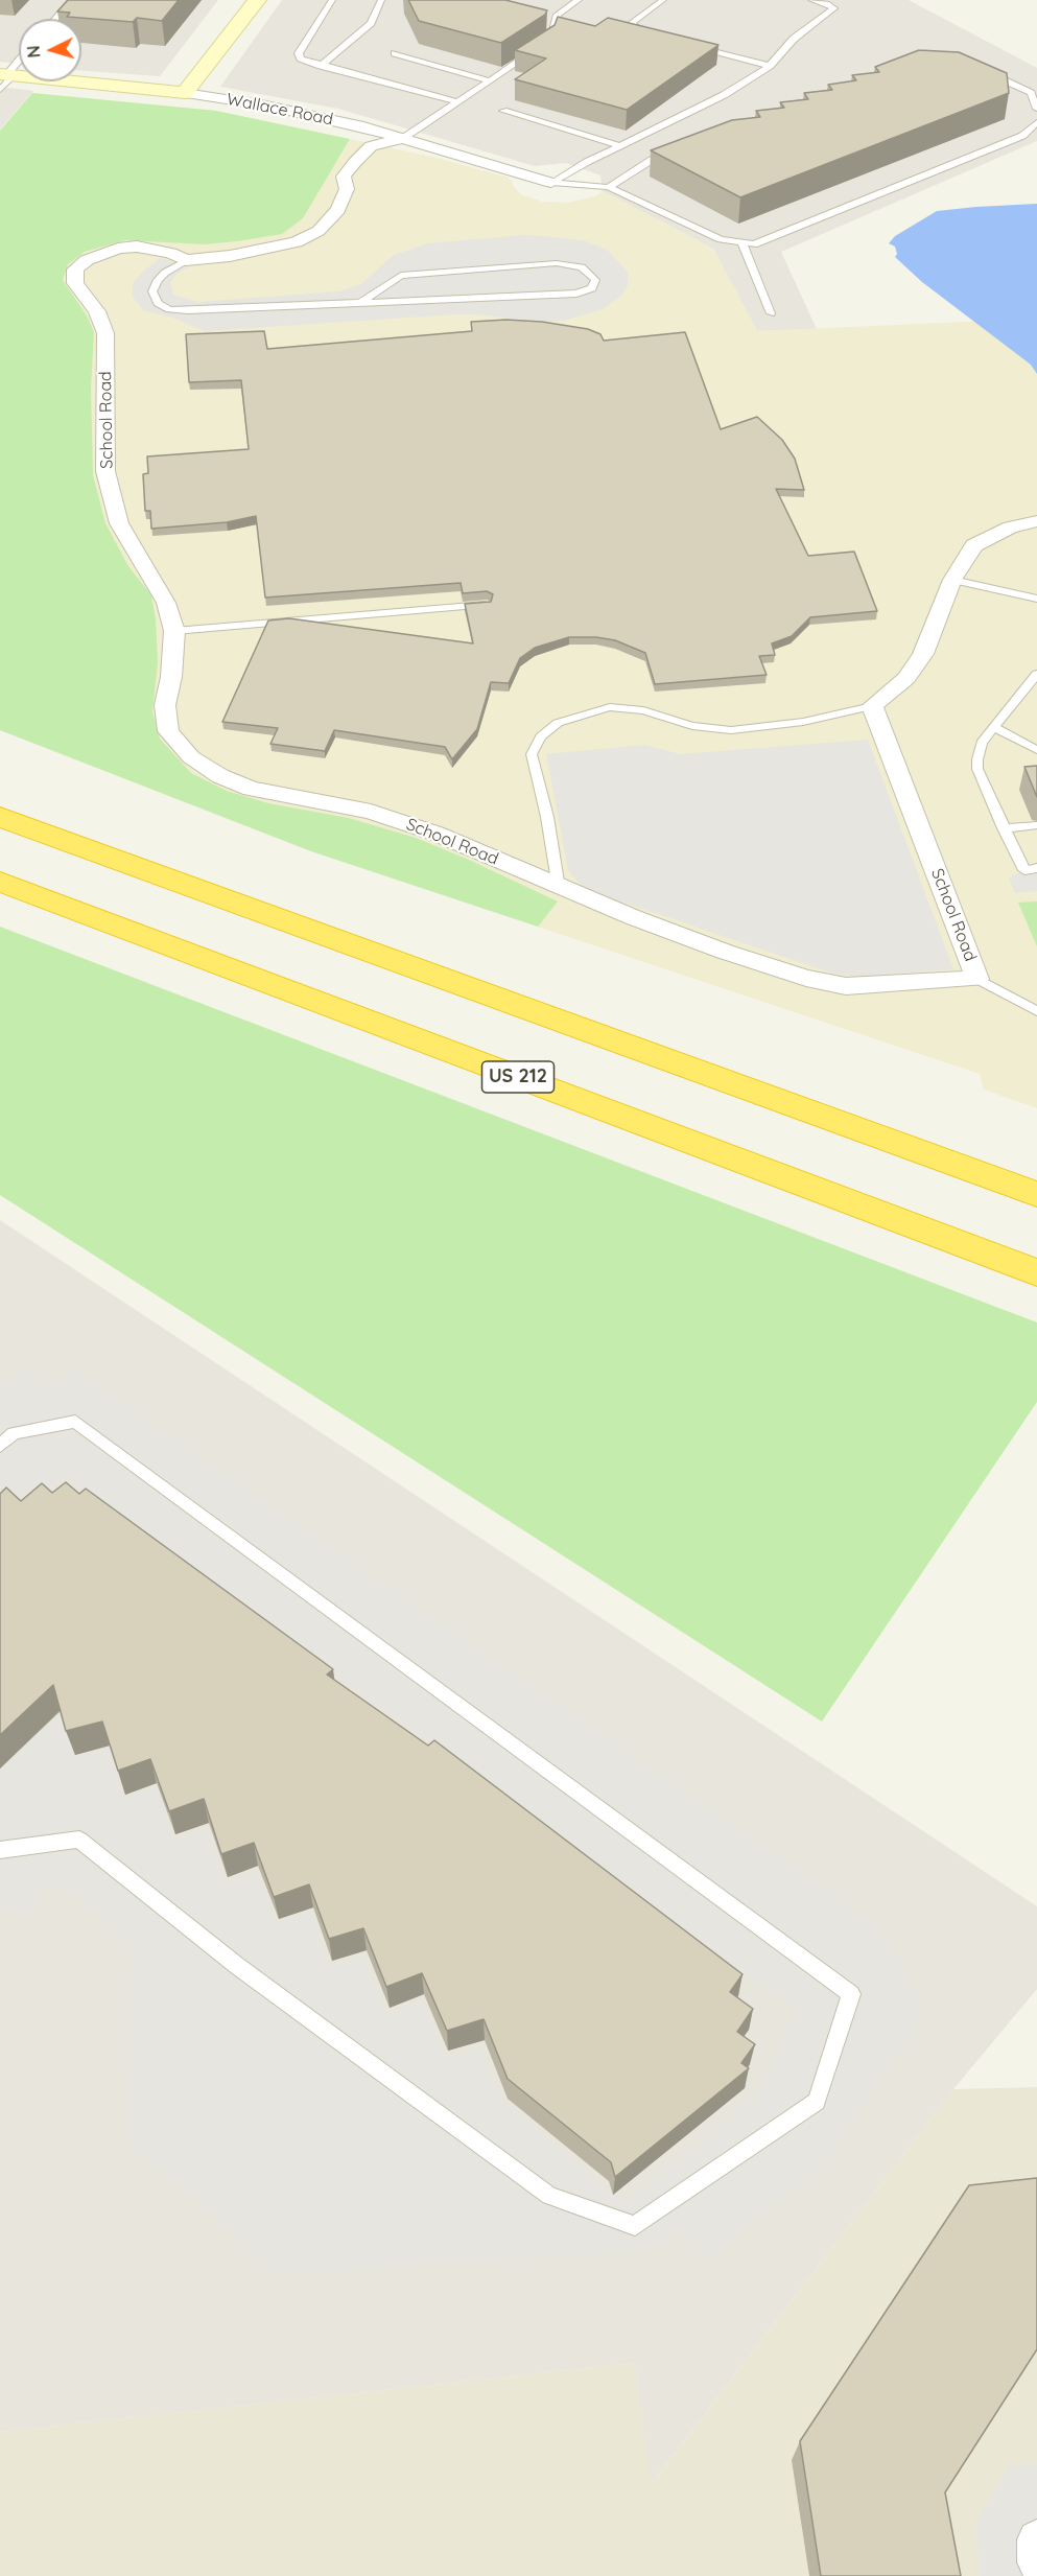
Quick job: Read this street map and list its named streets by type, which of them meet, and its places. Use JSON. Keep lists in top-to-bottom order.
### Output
{
  "streets": {
    "highway": ["US 212"],
    "street": ["Wallace Road", "School Road"]
  },
  "crossings": [
    ["Wallace Road", "School Road"]
  ],
  "north": "left"
}
